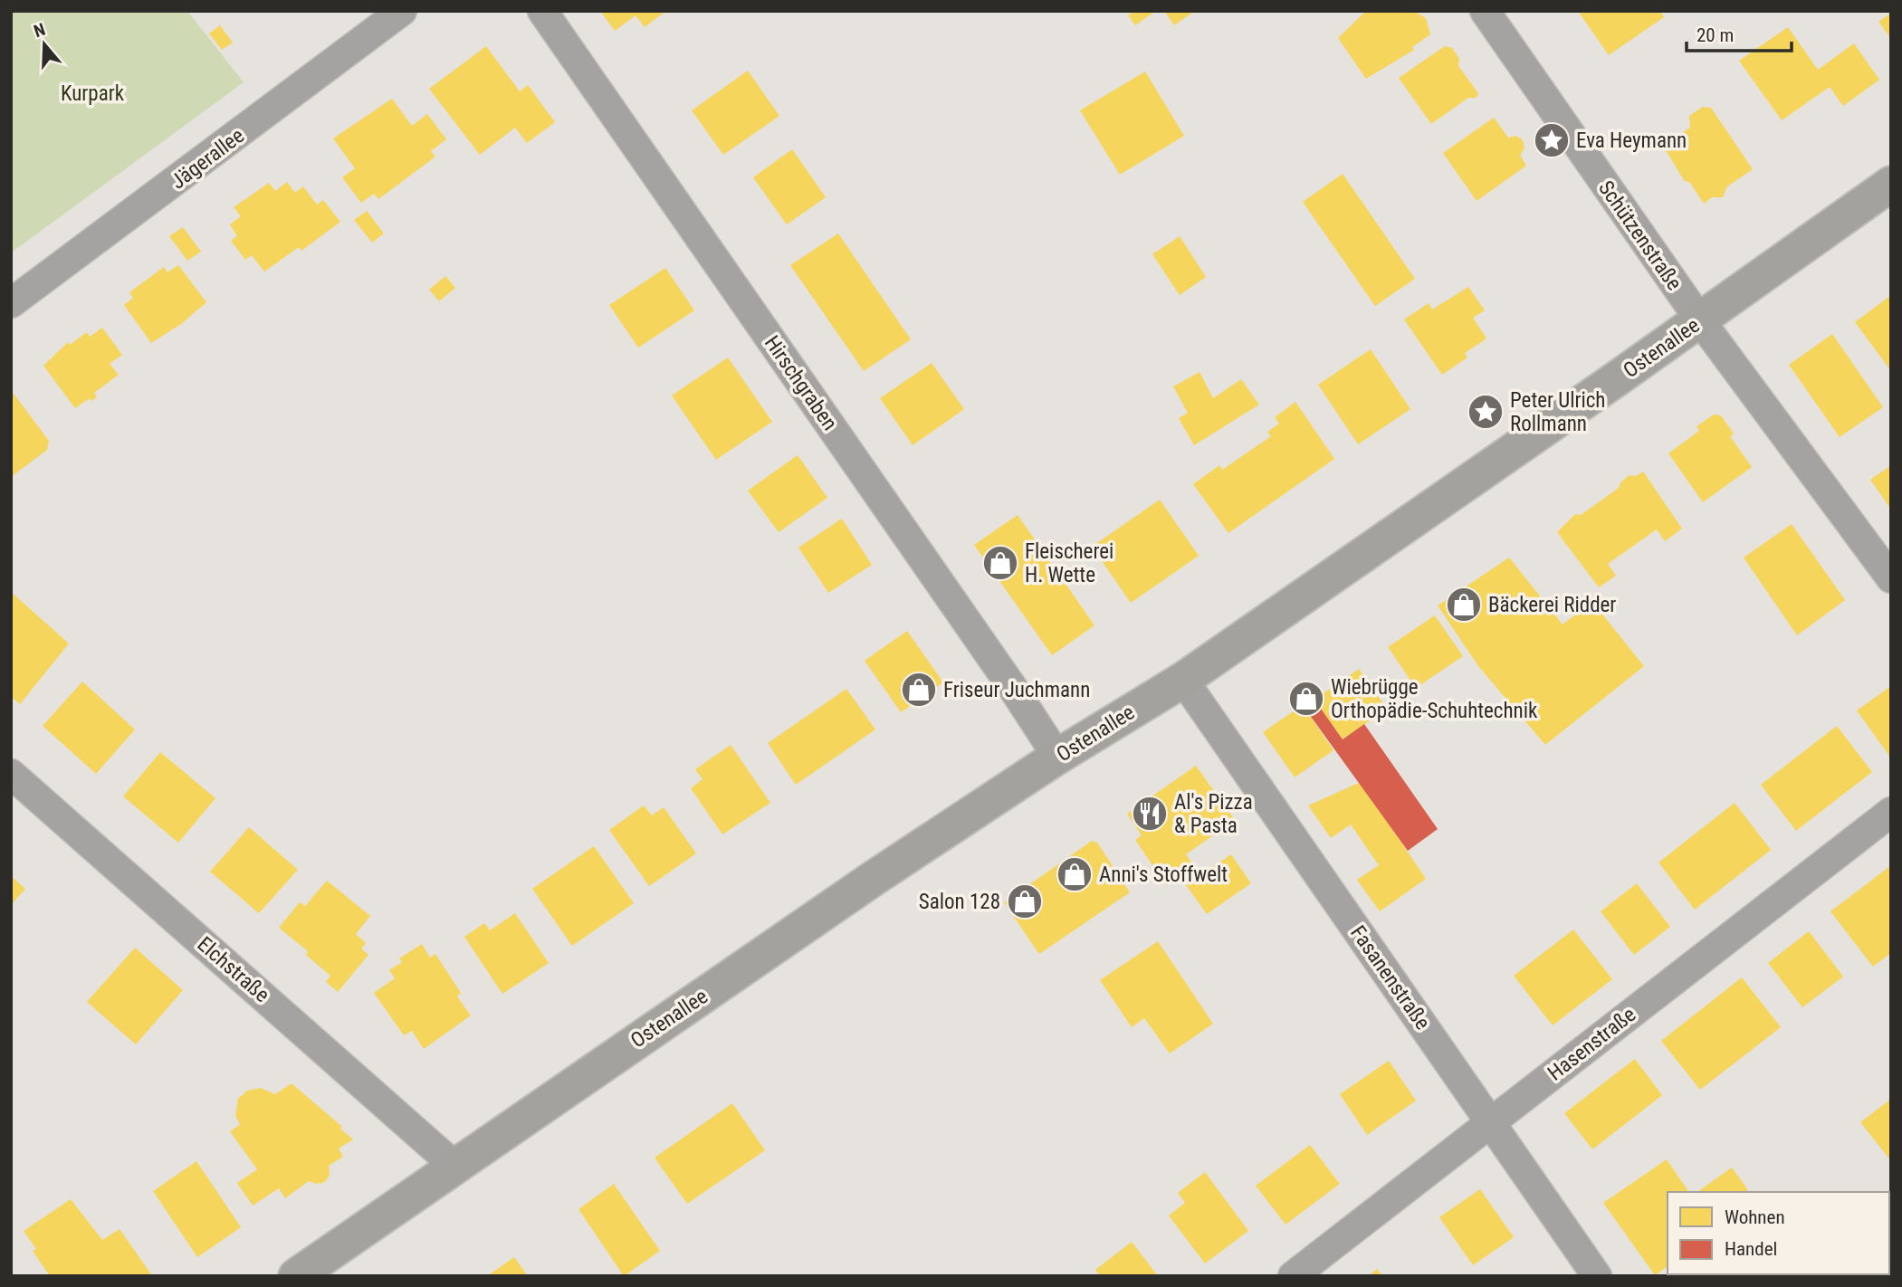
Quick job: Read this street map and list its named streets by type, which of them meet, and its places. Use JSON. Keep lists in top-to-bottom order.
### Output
{
  "streets": {
    "main road": ["Ostenallee"],
    "street": [
      "Jägerallee",
      "Schützenstraße",
      "Hirschgraben",
      "Elchstraße",
      "Fasanenstraße",
      "Hasenstraße"
    ]
  },
  "crossings": [
    ["Schützenstraße", "Ostenallee"],
    ["Ostenallee", "Hirschgraben"],
    ["Ostenallee", "Elchstraße"],
    ["Ostenallee", "Fasanenstraße"],
    ["Fasanenstraße", "Hasenstraße"]
  ],
  "parks": ["Kurpark"],
  "places": {
    "place": ["Eva Heymann", "Peter Ulrich Rollmann"],
    "shop": [
      "Fleischerei H. Wette",
      "Bäckerei Ridder",
      "Friseur Juchmann",
      "Wiebrügge Orthopädie-Schuhtechnik",
      "Anni's Stoffwelt",
      "Salon 128"
    ],
    "restaurant": ["Al's Pizza & Pasta"]
  },
  "legend": ["Wohnen", "Handel"],
  "scale_bar": "20 m",
  "north": "top"
}
